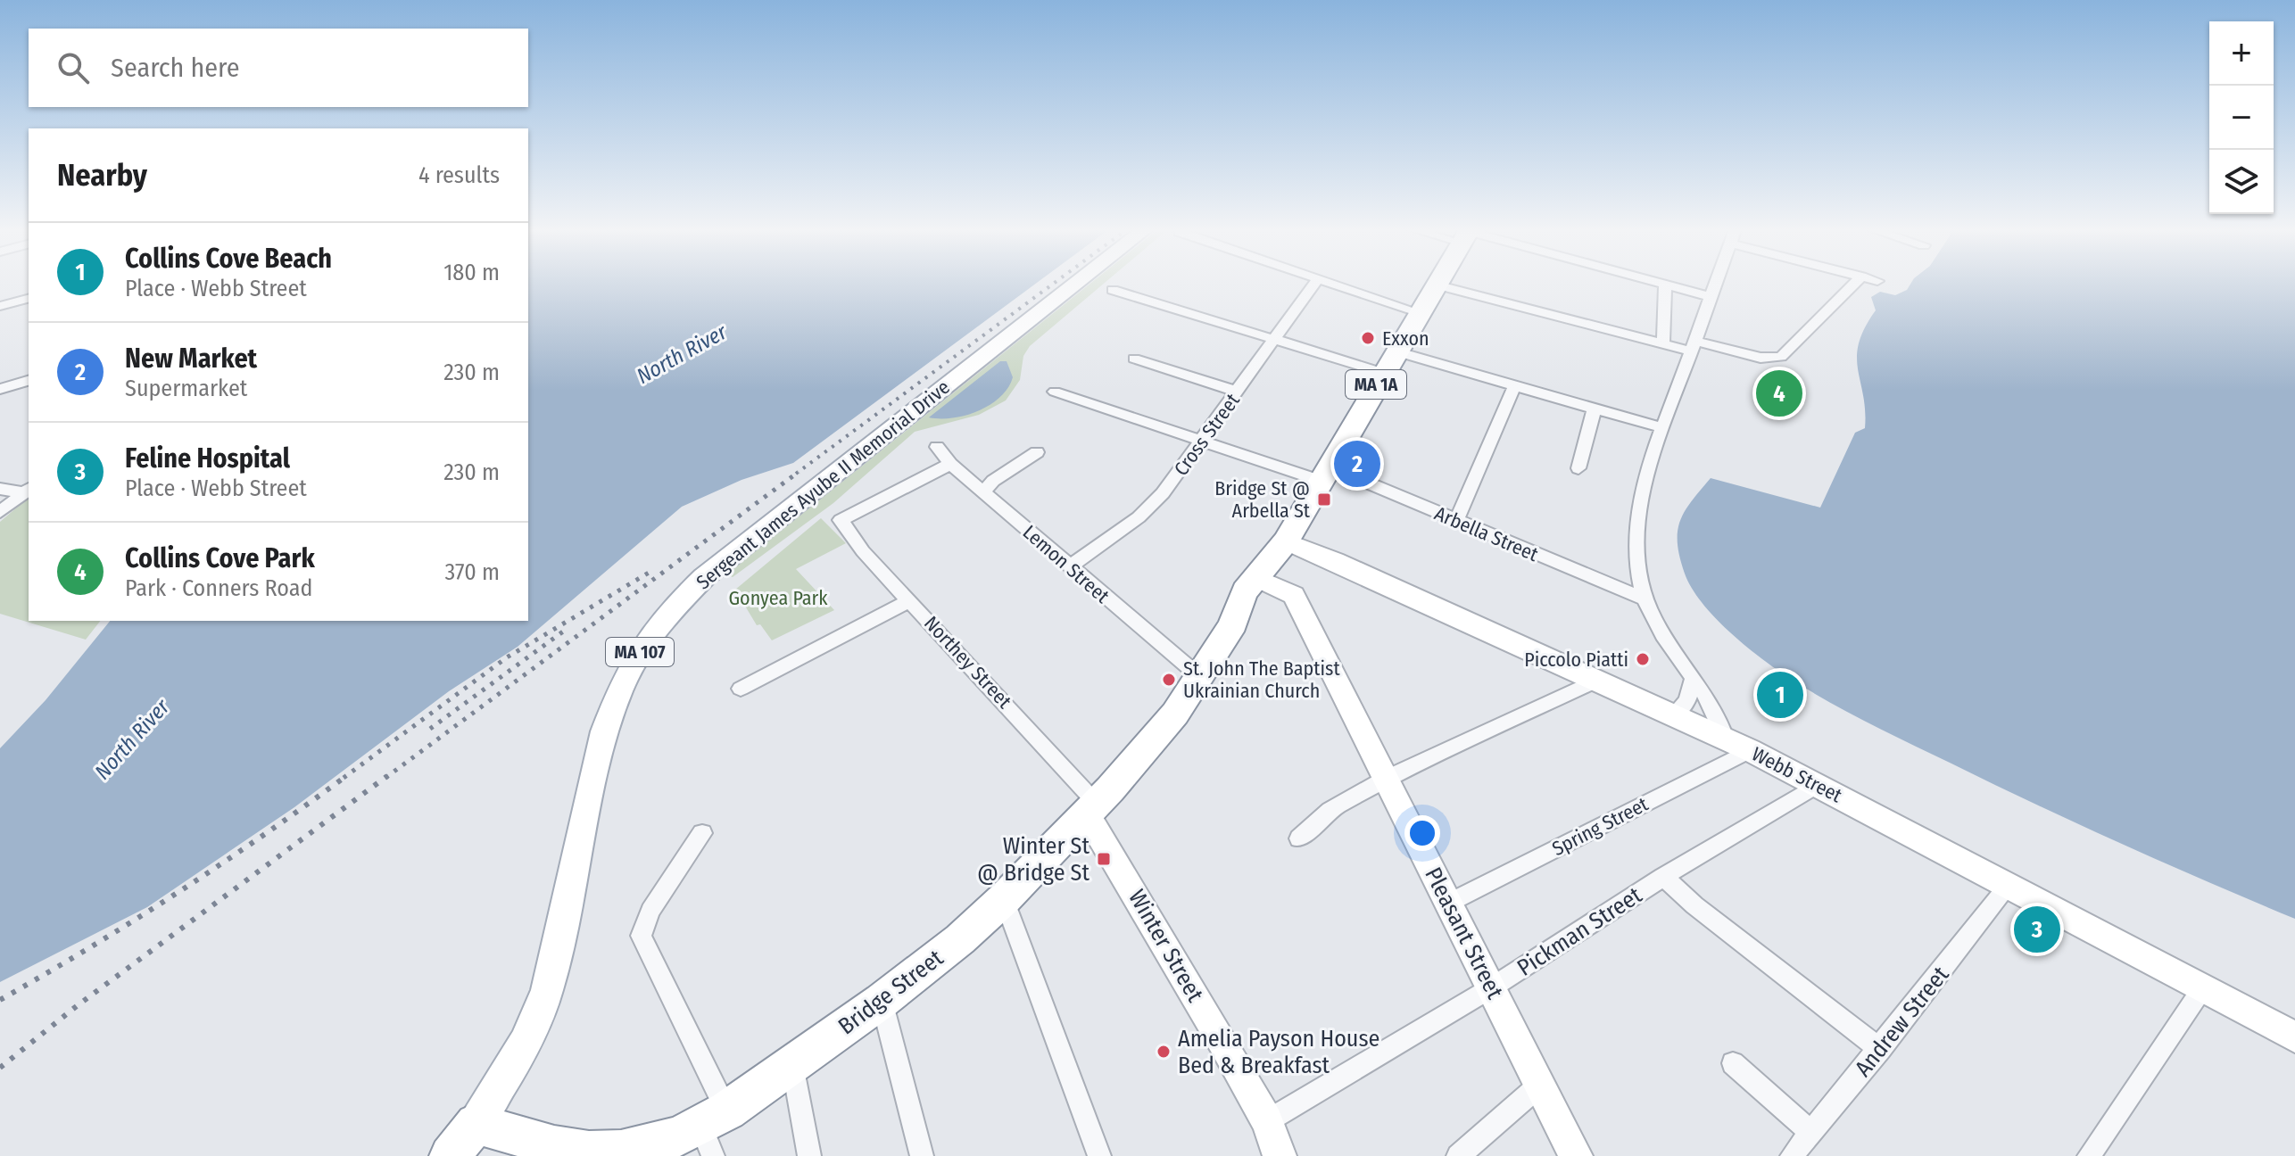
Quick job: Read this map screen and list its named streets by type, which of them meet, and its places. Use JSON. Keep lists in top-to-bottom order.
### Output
{
  "streets": {
    "highway": ["MA 1A", "MA 107", "Bridge Street"],
    "main road": [
      "Sergeant James Ayube II Memorial Drive",
      "Webb Street",
      "Pleasant Street",
      "Winter Street"
    ],
    "street": [
      "Cross Street",
      "Arbella Street",
      "Lemon Street",
      "Northey Street",
      "Spring Street",
      "Pickman Street",
      "Andrew Street"
    ]
  },
  "crossings": [
    ["Cross Street", "Arbella Street"],
    ["Cross Street", "Lemon Street"],
    ["Sergeant James Ayube II Memorial Drive", "MA 107"],
    ["Sergeant James Ayube II Memorial Drive", "Bridge Street"],
    ["Arbella Street", "Bridge Street"],
    ["Lemon Street", "Northey Street"],
    ["Lemon Street", "Bridge Street"],
    ["MA 107", "Bridge Street"],
    ["Northey Street", "Winter Street"],
    ["Northey Street", "Bridge Street"],
    ["Webb Street", "Spring Street"],
    ["Webb Street", "Pickman Street"],
    ["Webb Street", "Bridge Street"],
    ["Webb Street", "Andrew Street"],
    ["Spring Street", "Pleasant Street"],
    ["Pickman Street", "Pleasant Street"],
    ["Pickman Street", "Winter Street"],
    ["Pleasant Street", "Bridge Street"],
    ["Winter Street", "Bridge Street"]
  ],
  "water": ["North River"],
  "parks": ["Gonyea Park"],
  "places": {
    "other": [
      "Exxon",
      "Piccolo Piatti",
      "St. John The Baptist Ukrainian Church",
      "Amelia Payson House Bed & Breakfast"
    ],
    "transit": ["Bridge St @ Arbella St", "Winter St @ Bridge St"]
  },
  "page": {
    "map_buttons": ["+", "−"],
    "search": "Search here",
    "heading": ["Nearby", "4 results"],
    "list": [
      {
        "mark": "1",
        "name": "Collins Cove Beach",
        "note": "Place · Webb Street",
        "value": "180 m"
      },
      {
        "mark": "2",
        "name": "New Market",
        "note": "Supermarket",
        "value": "230 m"
      },
      {
        "mark": "3",
        "name": "Feline Hospital",
        "note": "Place · Webb Street",
        "value": "230 m"
      },
      {
        "mark": "4",
        "name": "Collins Cove Park",
        "note": "Park · Conners Road",
        "value": "370 m"
      }
    ],
    "pins": [
      "4",
      "2",
      "1",
      "3"
    ]
  }
}
